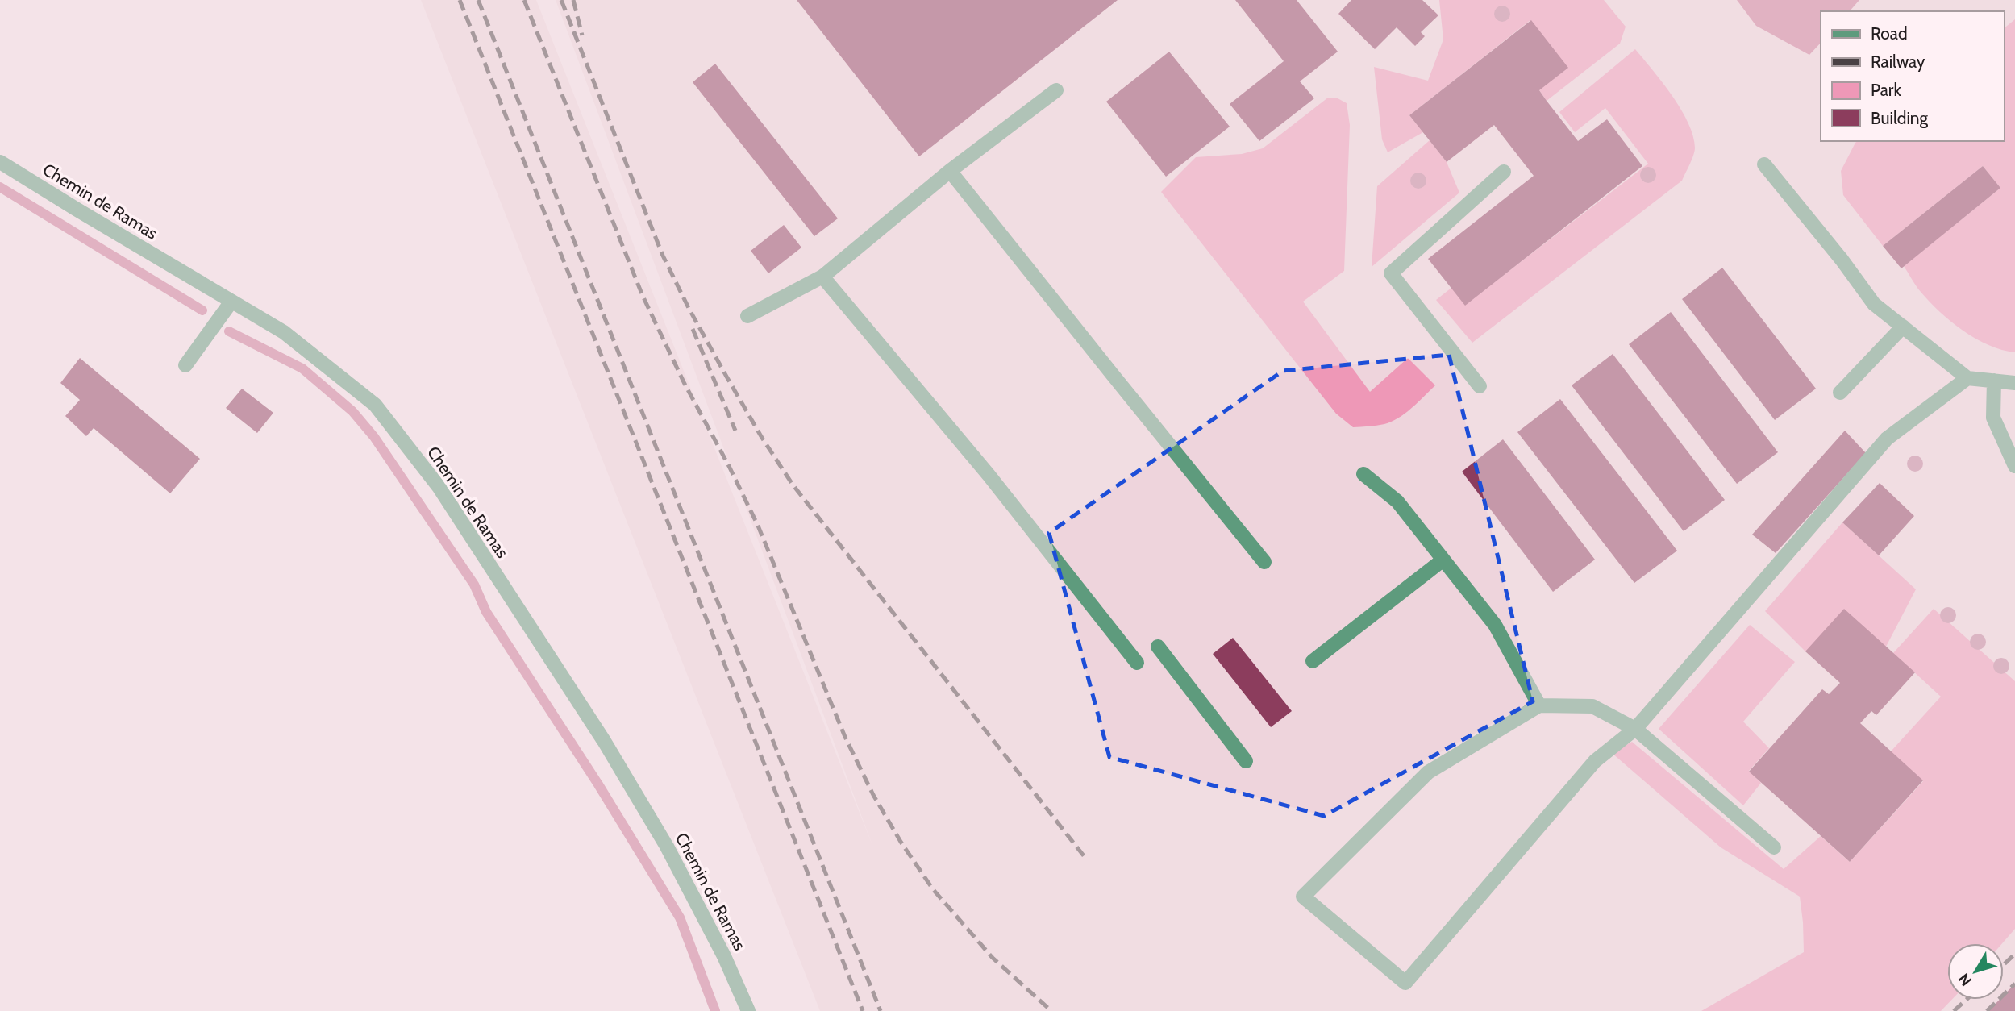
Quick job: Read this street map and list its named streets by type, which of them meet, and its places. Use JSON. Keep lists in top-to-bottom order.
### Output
{
  "streets": {
    "street": ["Chemin de Ramas"]
  },
  "legend": [
    "Road",
    "Railway",
    "Park",
    "Building"
  ],
  "north": "bottom left"
}
